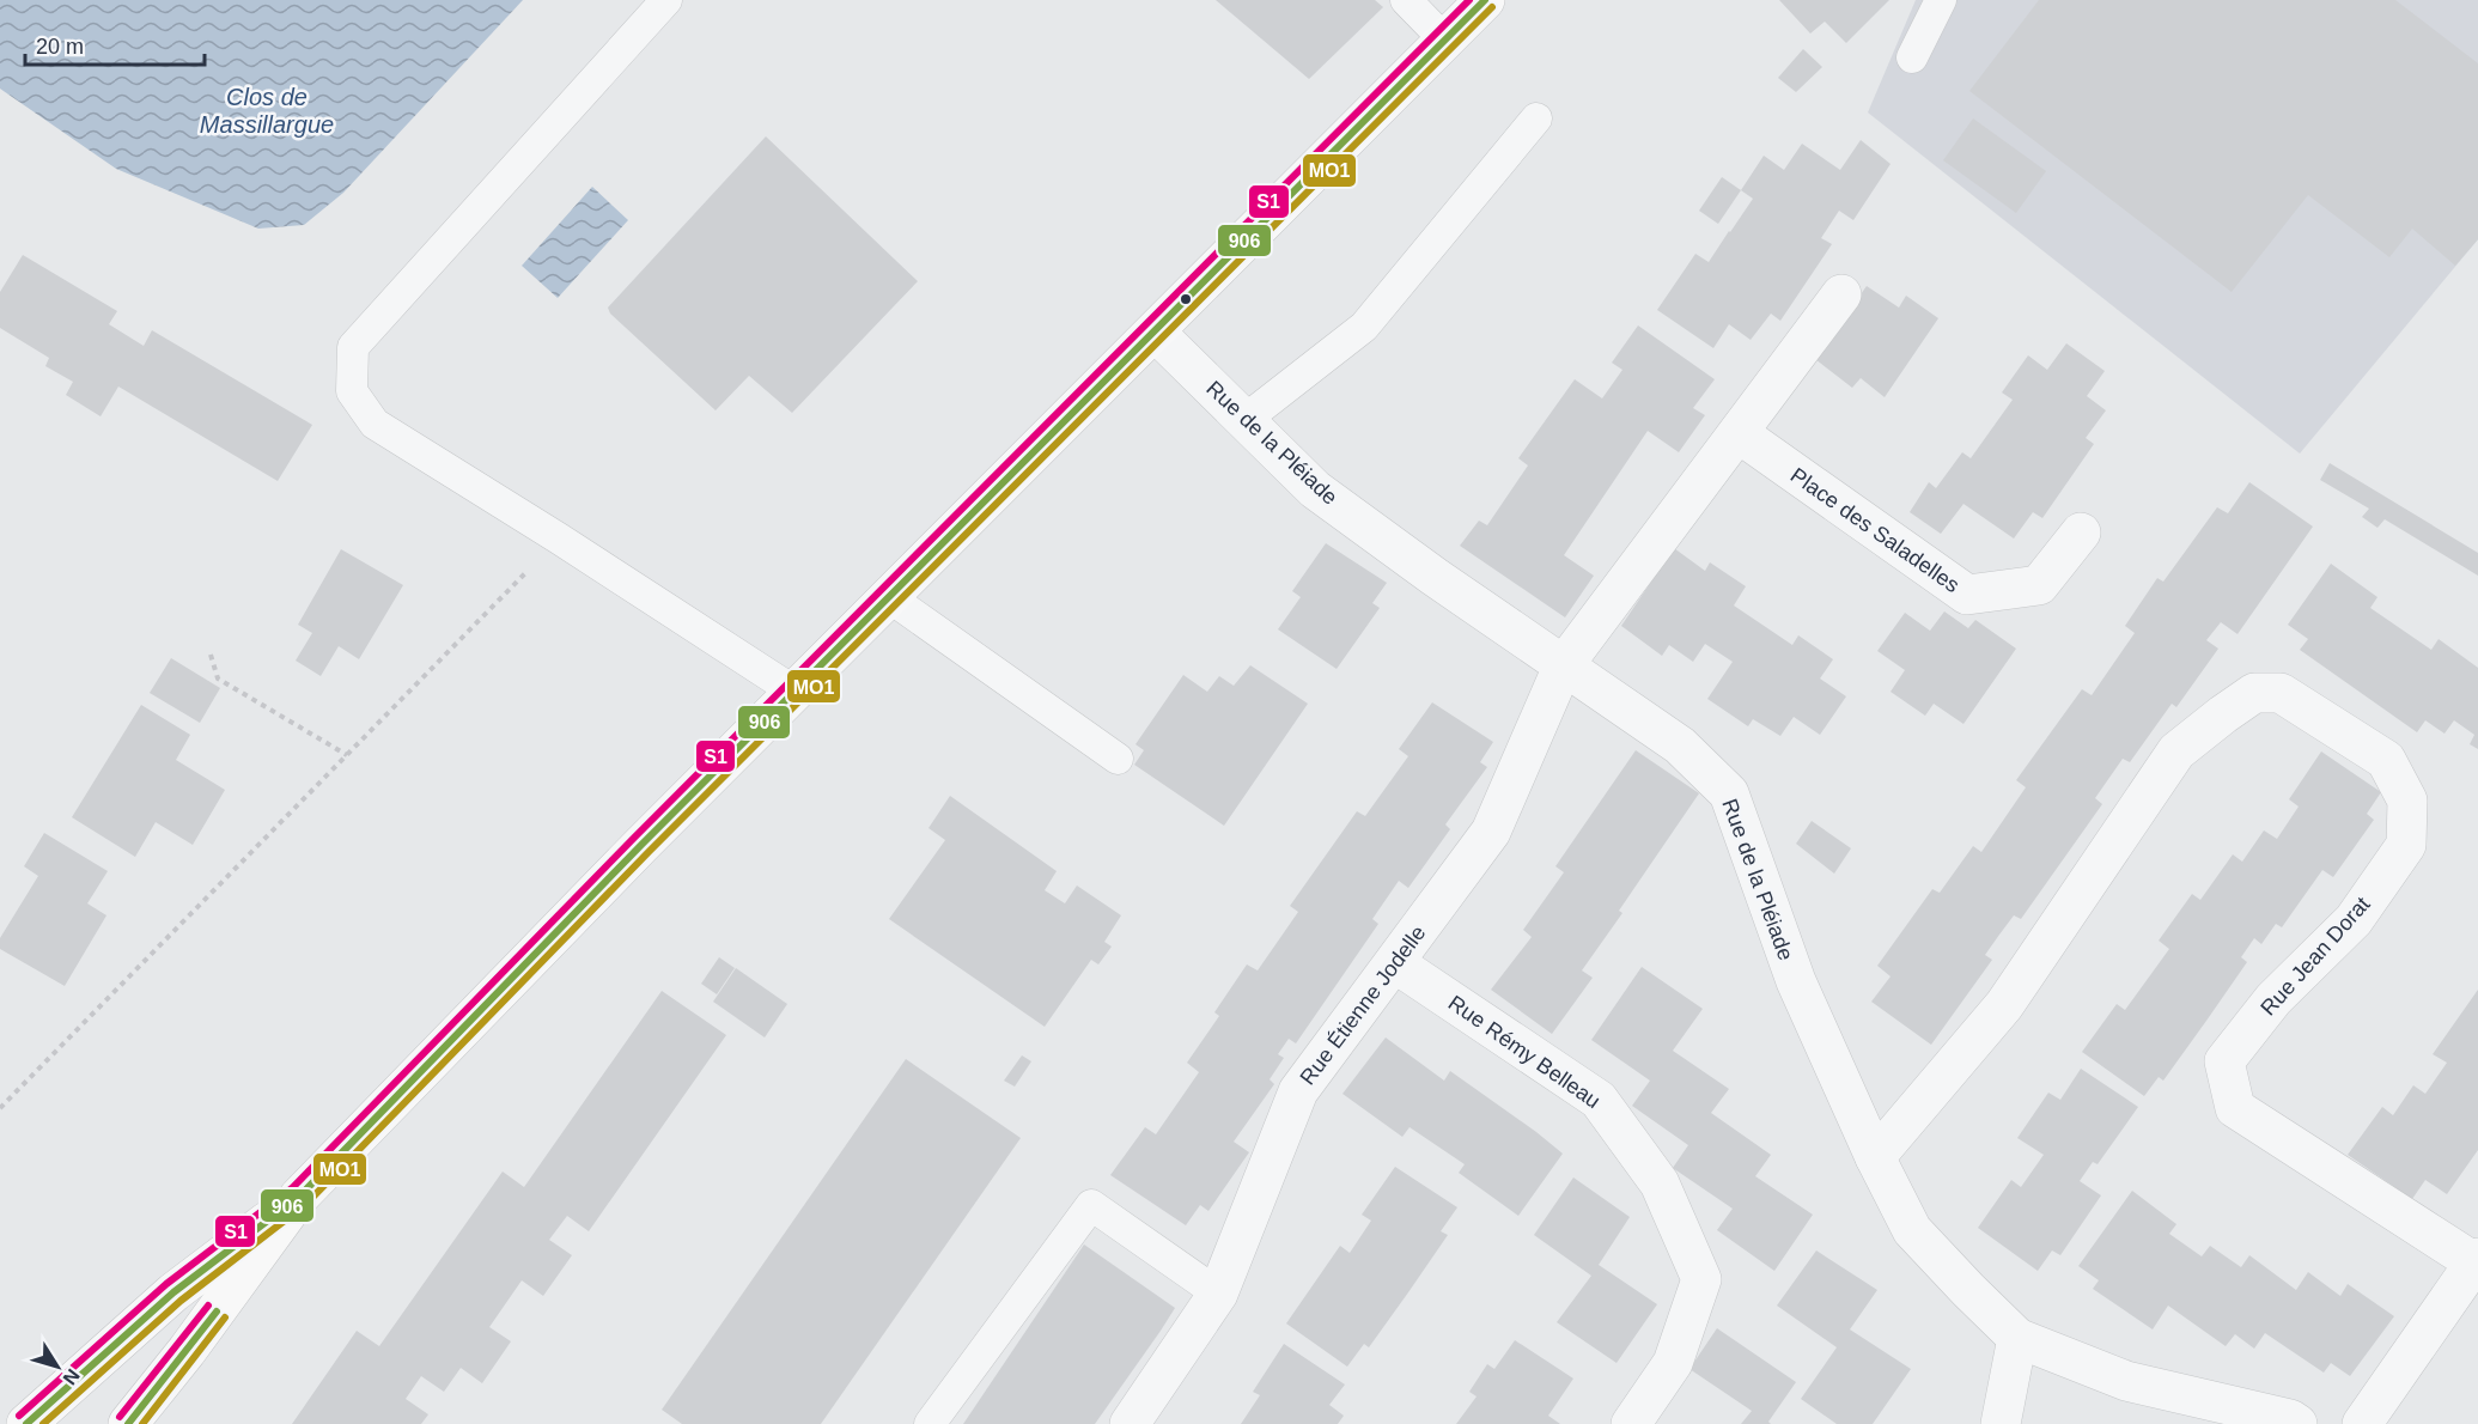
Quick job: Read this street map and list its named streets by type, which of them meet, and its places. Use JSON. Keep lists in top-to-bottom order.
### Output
{
  "streets": {
    "street": [
      "Rue de la Pléiade",
      "Place des Saladelles",
      "Rue Jean Dorat",
      "Rue Étienne Jodelle",
      "Rue Rémy Belleau"
    ]
  },
  "crossings": [
    ["Rue de la Pléiade", "Rue Jean Dorat"],
    ["Rue de la Pléiade", "Rue Étienne Jodelle"],
    ["Rue Étienne Jodelle", "Rue Rémy Belleau"]
  ],
  "water": ["Clos de Massillargue"],
  "lines": ["transit line 906", "transit line S1", "transit line MO1"],
  "scale_bar": "20 m",
  "north": "bottom right"
}
